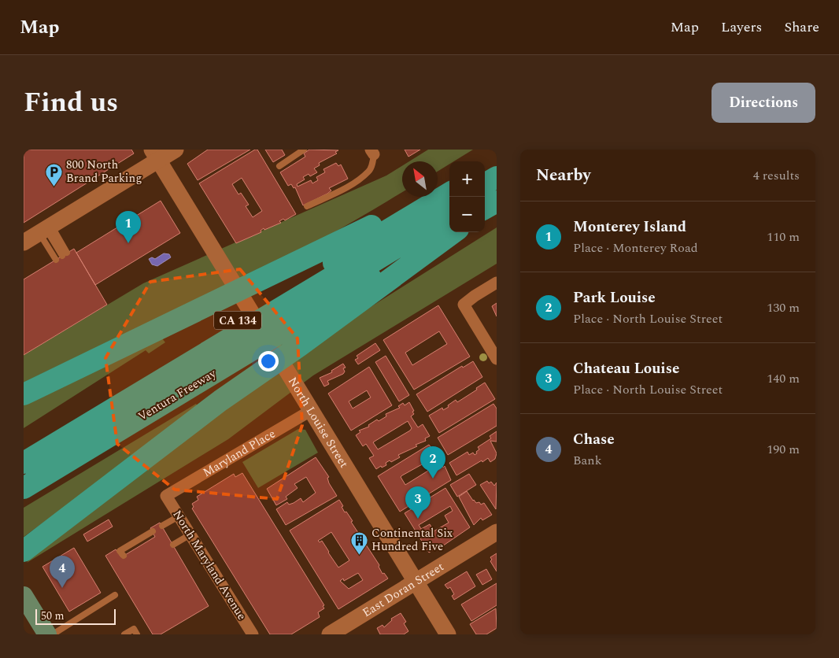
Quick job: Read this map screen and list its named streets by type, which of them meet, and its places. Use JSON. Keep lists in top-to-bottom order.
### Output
{
  "streets": {
    "highway": ["CA 134", "Ventura Freeway"],
    "street": [
      "North Louise Street",
      "Maryland Place",
      "North Maryland Avenue",
      "East Doran Street"
    ]
  },
  "crossings": [
    ["North Louise Street", "Maryland Place"],
    ["North Louise Street", "East Doran Street"],
    ["Maryland Place", "North Maryland Avenue"]
  ],
  "places": {
    "parking": ["800 North Brand Parking"],
    "building": ["Continental Six Hundred Five"]
  },
  "scale_bar": "50 m",
  "north": "top left",
  "page": {
    "header": "Map",
    "nav": ["Map", "Layers", "Share"],
    "title": "Find us",
    "buttons": "Directions",
    "heading": ["Nearby", "4 results"],
    "map_buttons": ["+", "−"],
    "list": [
      {
        "mark": "1",
        "name": "Monterey Island",
        "note": "Place · Monterey Road",
        "value": "110 m"
      },
      {
        "mark": "2",
        "name": "Park Louise",
        "note": "Place · North Louise Street",
        "value": "130 m"
      },
      {
        "mark": "3",
        "name": "Chateau Louise",
        "note": "Place · North Louise Street",
        "value": "140 m"
      },
      {
        "mark": "4",
        "name": "Chase",
        "note": "Bank",
        "value": "190 m"
      }
    ],
    "pins": [
      "1",
      "2",
      "3",
      "4"
    ],
    "scale": "50 m"
  }
}
